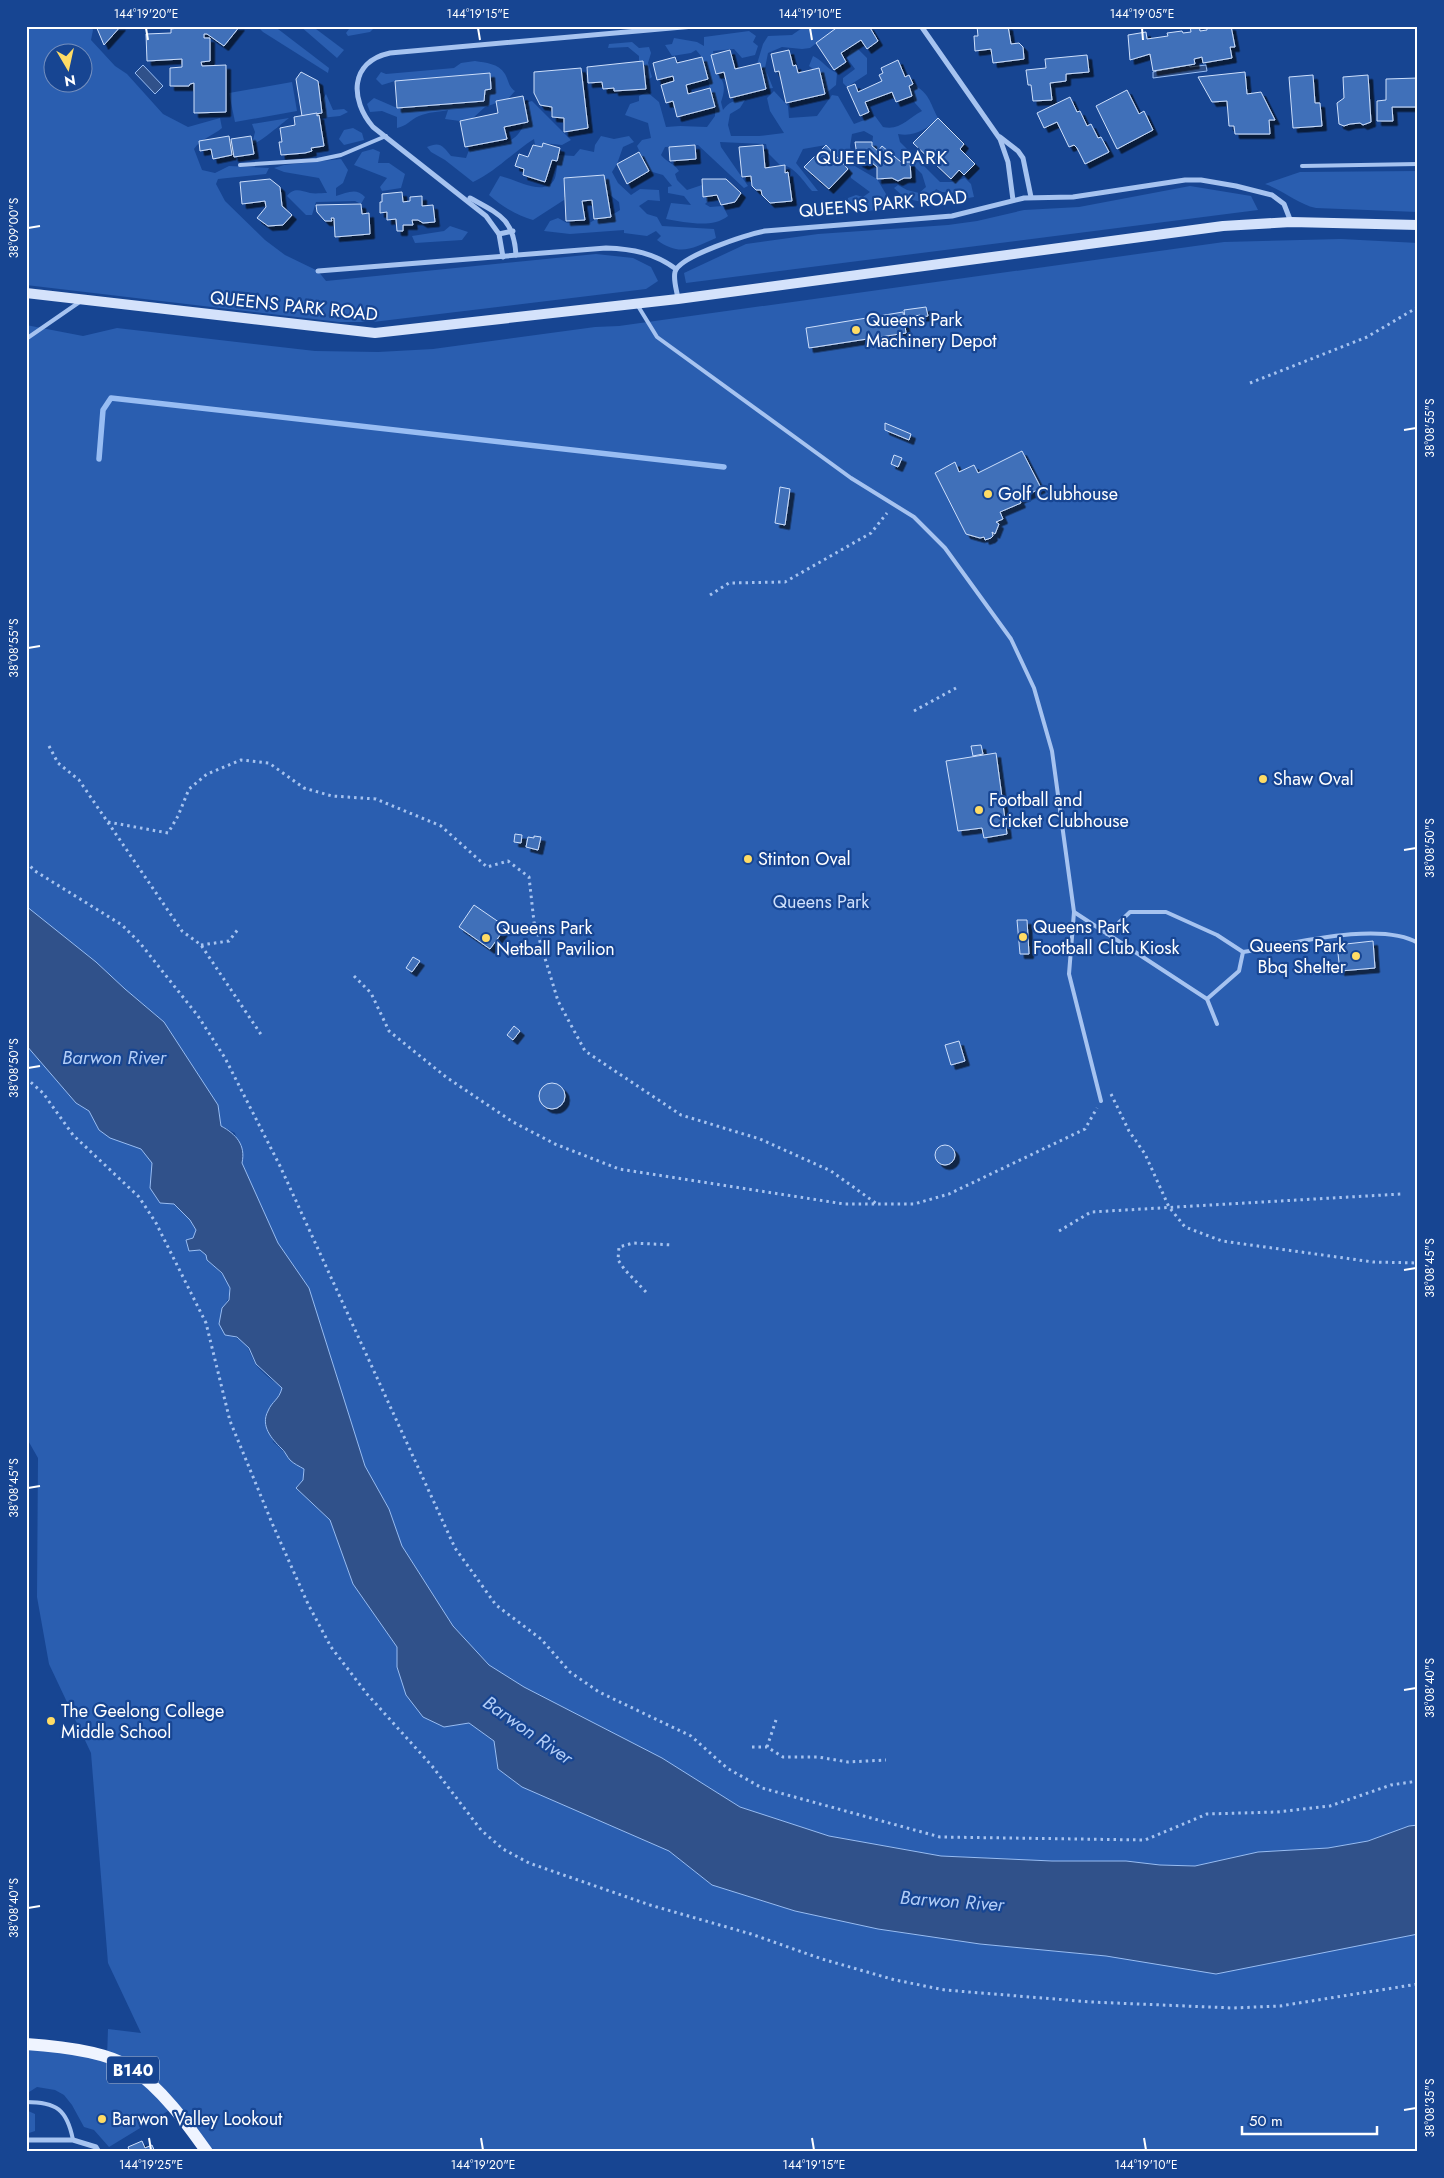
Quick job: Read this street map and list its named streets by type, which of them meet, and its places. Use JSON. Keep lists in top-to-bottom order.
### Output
{
  "streets": {
    "main road": ["QUEENS PARK ROAD", "B140"]
  },
  "districts": ["QUEENS PARK"],
  "water": ["Barwon River"],
  "parks": ["Queens Park"],
  "places": [
    "Queens Park Machinery Depot",
    "Golf Clubhouse",
    "Shaw Oval",
    "Football and Cricket Clubhouse",
    "Stinton Oval",
    "Queens Park Football Club Kiosk",
    "Queens Park Netball Pavilion",
    "Queens Park Bbq Shelter",
    "The Geelong College Middle School",
    "Barwon Valley Lookout"
  ],
  "scale_bar": "50 m",
  "north": "bottom",
  "coordinates": [
    "144°19'20\"E",
    "144°19'15\"E",
    "144°19'10\"E",
    "144°19'05\"E",
    "38°09'00\"S",
    "38°08'55\"S",
    "38°08'50\"S",
    "38°08'45\"S",
    "38°08'40\"S",
    "38°08'35\"S",
    "144°19'25\"E"
  ]
}
